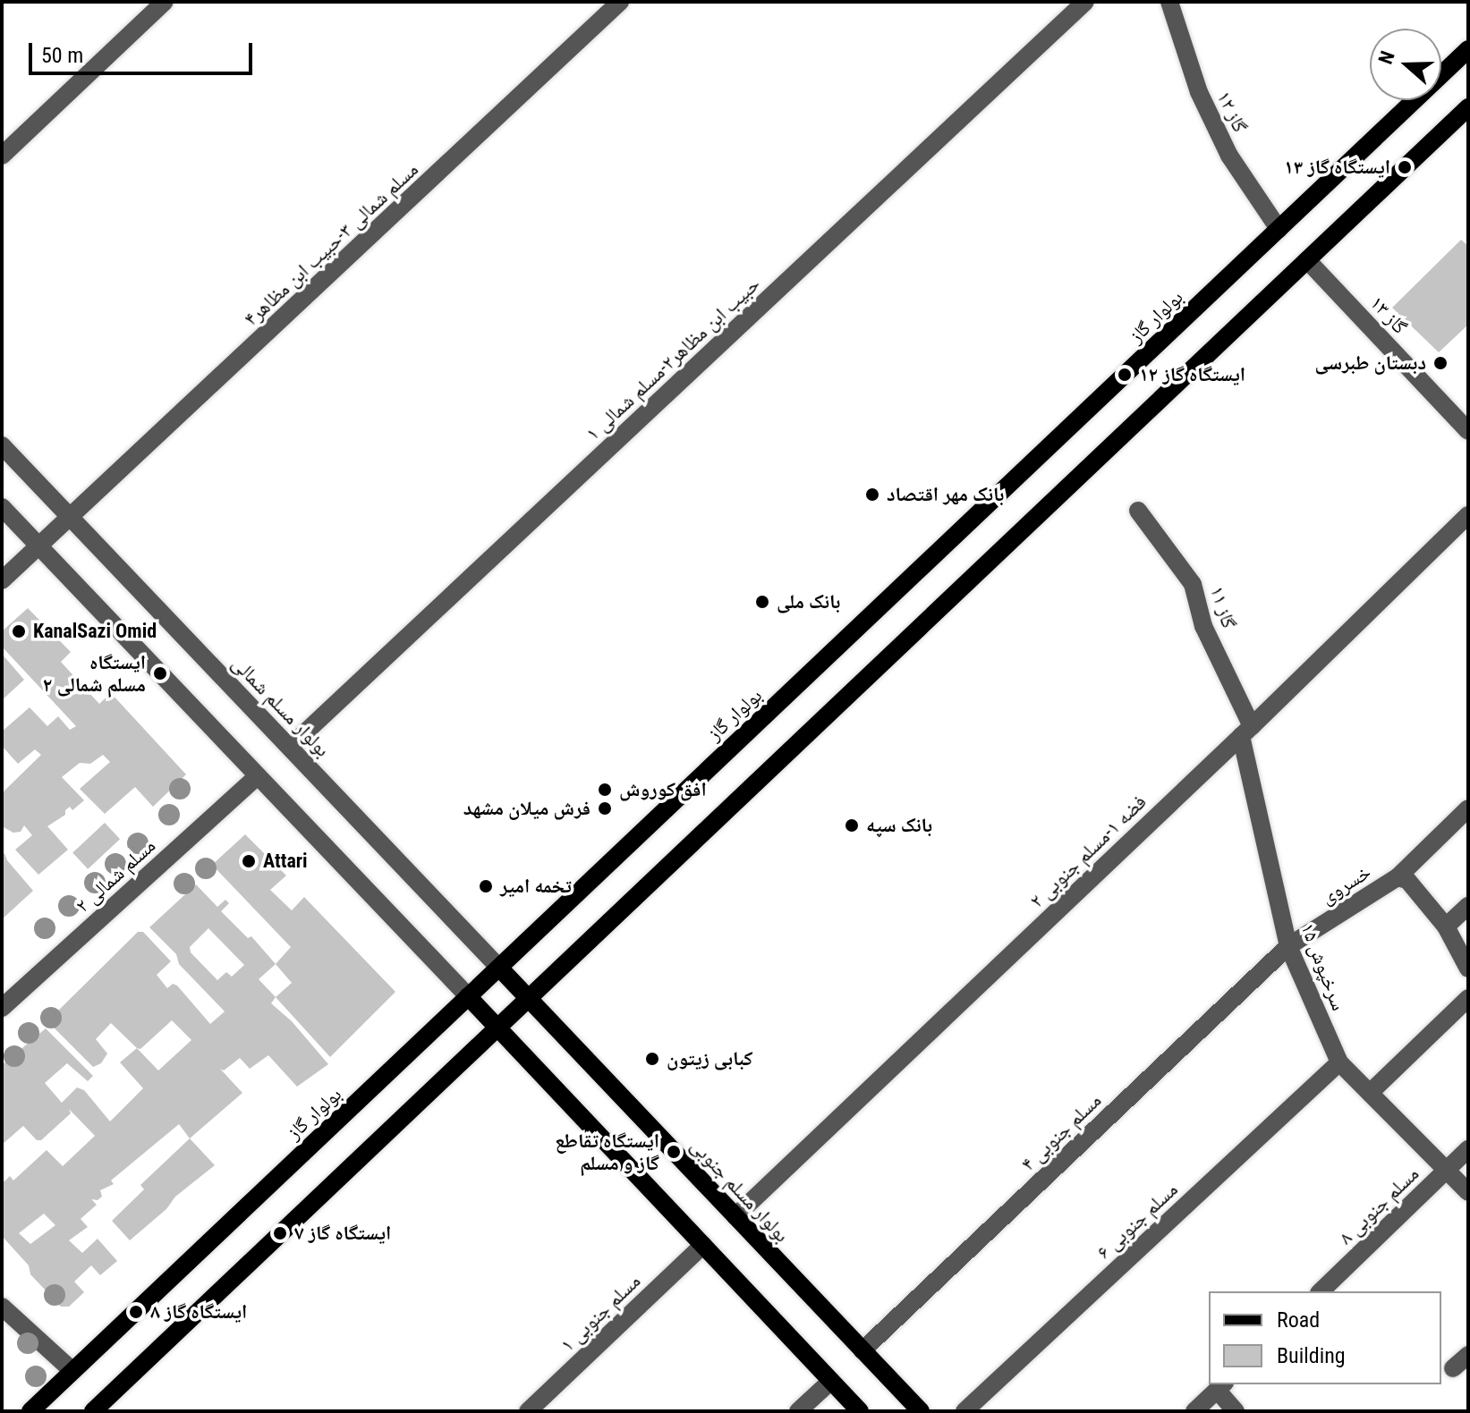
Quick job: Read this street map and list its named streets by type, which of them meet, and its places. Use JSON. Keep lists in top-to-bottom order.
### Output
{
  "streets": {
    "main road": ["بولوار گاز", "بولوار مسلم شمالی", "بولوار مسلم جنوبی"],
    "street": [
      "گاز ۱۲",
      "مسلم شمالی ۳-حبیب ابن مظاهر۴",
      "گاز ۱۳",
      "حبیب ابن مظاهر۲-مسلم شمالی ۱",
      "گاز ۱۱",
      "فضه ۱-مسلم جنوبی ۲",
      "مسلم شمالی ۲",
      "خسروی",
      "سرخپوش ۱۵",
      "مسلم جنوبی ۴",
      "مسلم جنوبی ۸",
      "مسلم جنوبی ۶",
      "۱ مسلم جنوبی"
    ]
  },
  "crossings": [
    ["گاز ۱۲", "بولوار گاز"],
    ["مسلم شمالی ۳-حبیب ابن مظاهر۴", "بولوار مسلم شمالی"],
    ["بولوار گاز", "بولوار مسلم شمالی"],
    ["حبیب ابن مظاهر۲-مسلم شمالی ۱", "بولوار مسلم شمالی"],
    ["گاز ۱۱", "فضه ۱-مسلم جنوبی ۲"],
    ["گاز ۱۱", "سرخپوش ۱۵"],
    ["بولوار مسلم شمالی", "بولوار مسلم جنوبی"],
    ["فضه ۱-مسلم جنوبی ۲", "سرخپوش ۱۵"],
    ["فضه ۱-مسلم جنوبی ۲", "بولوار مسلم جنوبی"],
    ["خسروی", "سرخپوش ۱۵"],
    ["خسروی", "مسلم جنوبی ۴"],
    ["سرخپوش ۱۵", "مسلم جنوبی ۴"],
    ["سرخپوش ۱۵", "مسلم جنوبی ۸"],
    ["سرخپوش ۱۵", "مسلم جنوبی ۶"],
    ["مسلم جنوبی ۴", "بولوار مسلم جنوبی"]
  ],
  "places": [
    "ایستگاه گاز ۱۳",
    "دبستان طبرسی",
    "ایستگاه گاز ۱۲",
    "بانک مهر اقتصاد",
    "بانک ملی",
    "KanalSazi Omid",
    "ایستگاه مسلم شمالی ۲",
    "افق کوروش",
    "فرش میلان مشهد",
    "بانک سپه",
    "Attari",
    "تخمه امیر",
    "کبابی زیتون",
    "ایستگاه تقاطع گاز و مسلم",
    "ایستگاه گاز ۷",
    "ایستگاه گاز ۸"
  ],
  "legend": ["Road", "Building"],
  "scale_bar": "50 m",
  "north": "left"
}
